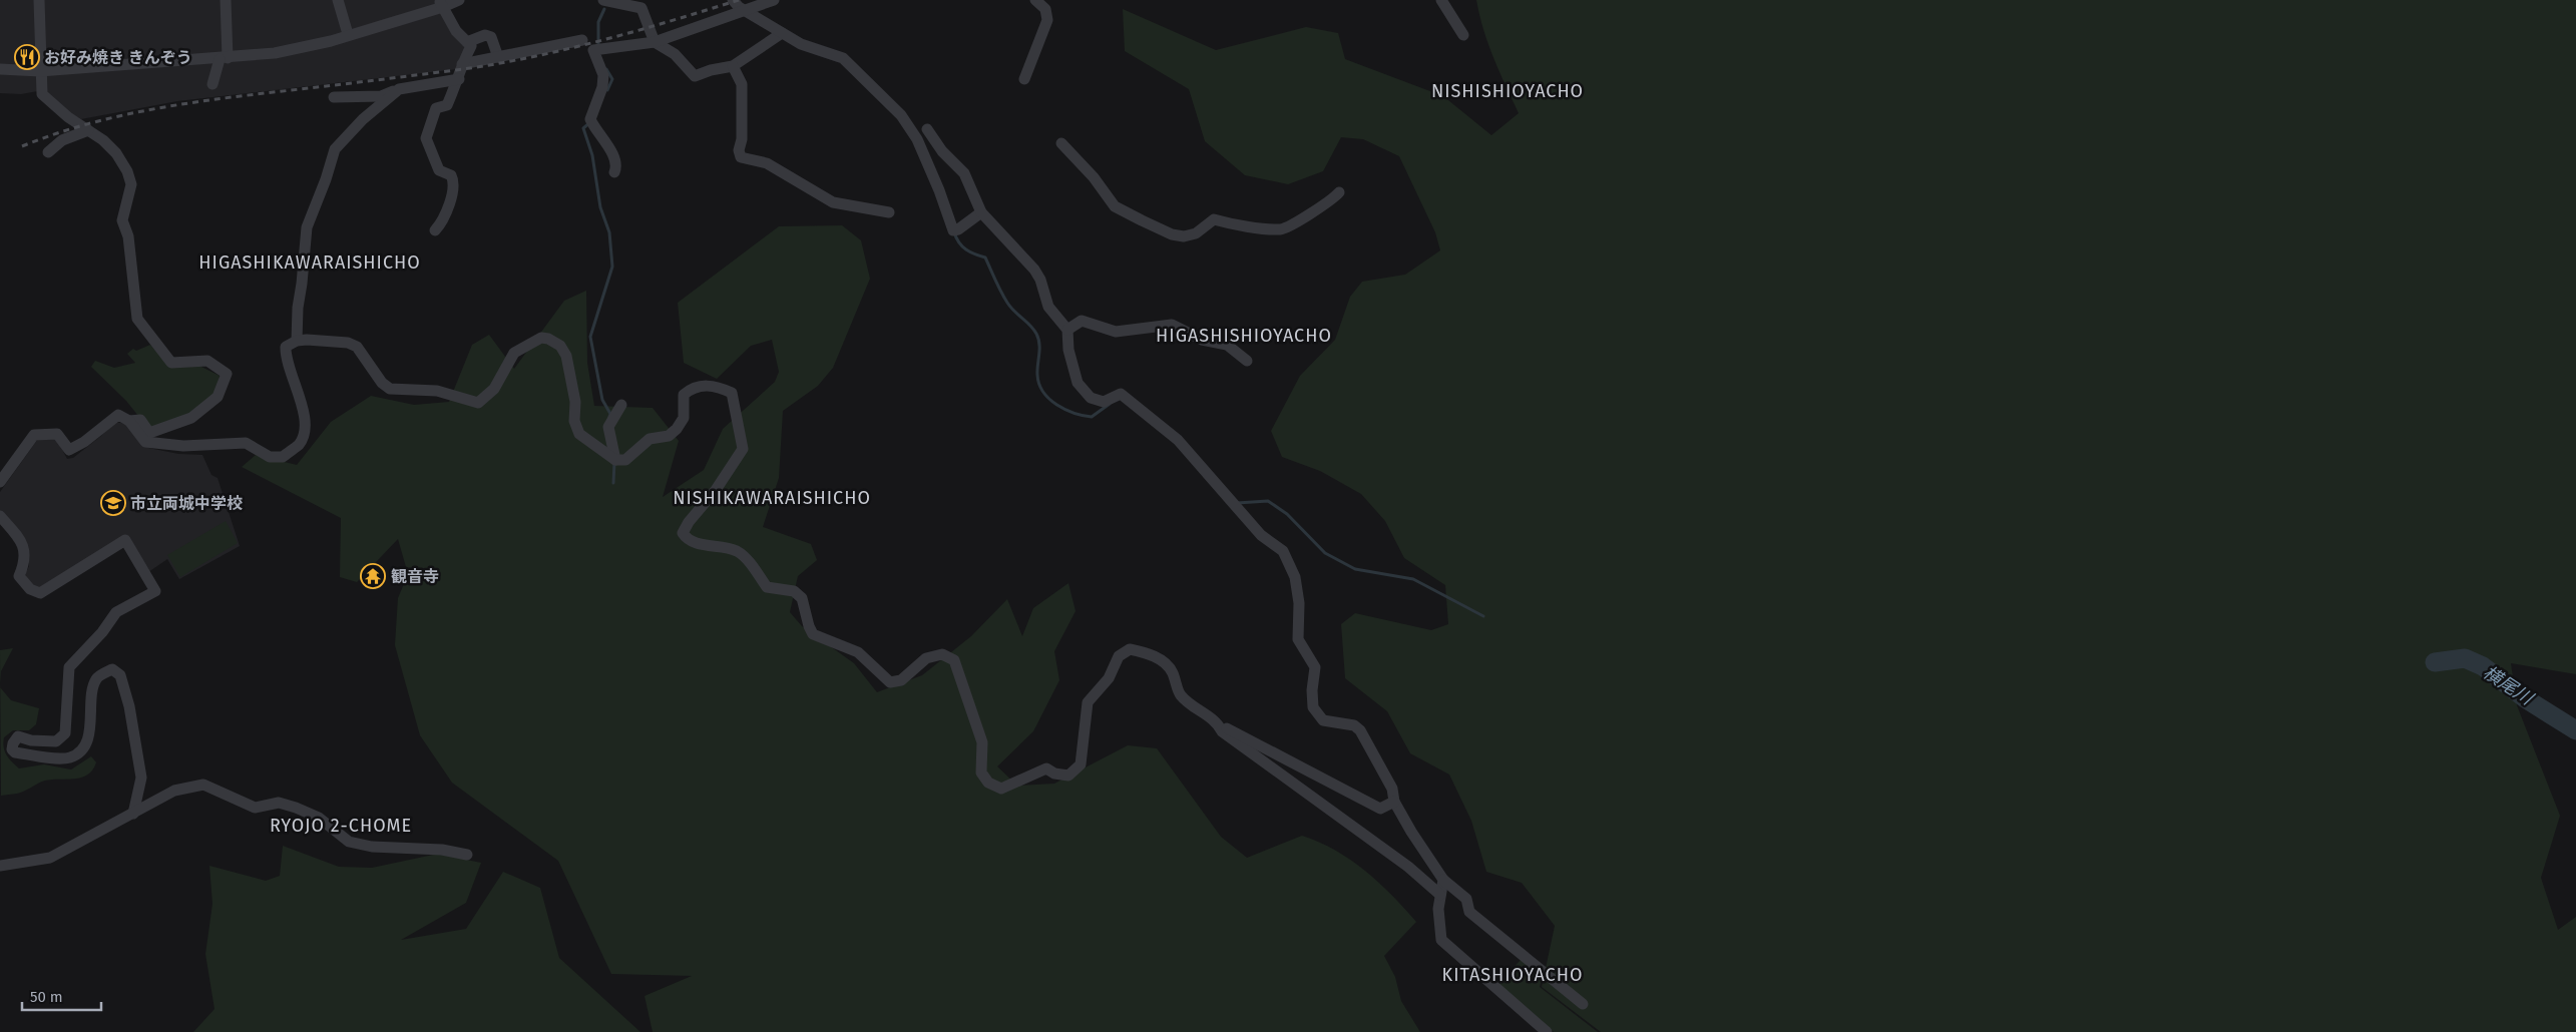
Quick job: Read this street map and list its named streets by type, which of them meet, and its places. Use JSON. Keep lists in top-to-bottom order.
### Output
{
  "districts": [
    "NISHISHIOYACHO",
    "HIGASHIKAWARAISHICHO",
    "HIGASHISHIOYACHO",
    "NISHIKAWARAISHICHO",
    "RYOJO 2-CHOME",
    "KITASHIOYACHO"
  ],
  "water": ["横尾川"],
  "places": {
    "restaurant": ["お好み焼き きんぞう"],
    "school or university": ["市立両城中学校"],
    "temple": ["観音寺"]
  },
  "scale_bar": "50 m"
}
